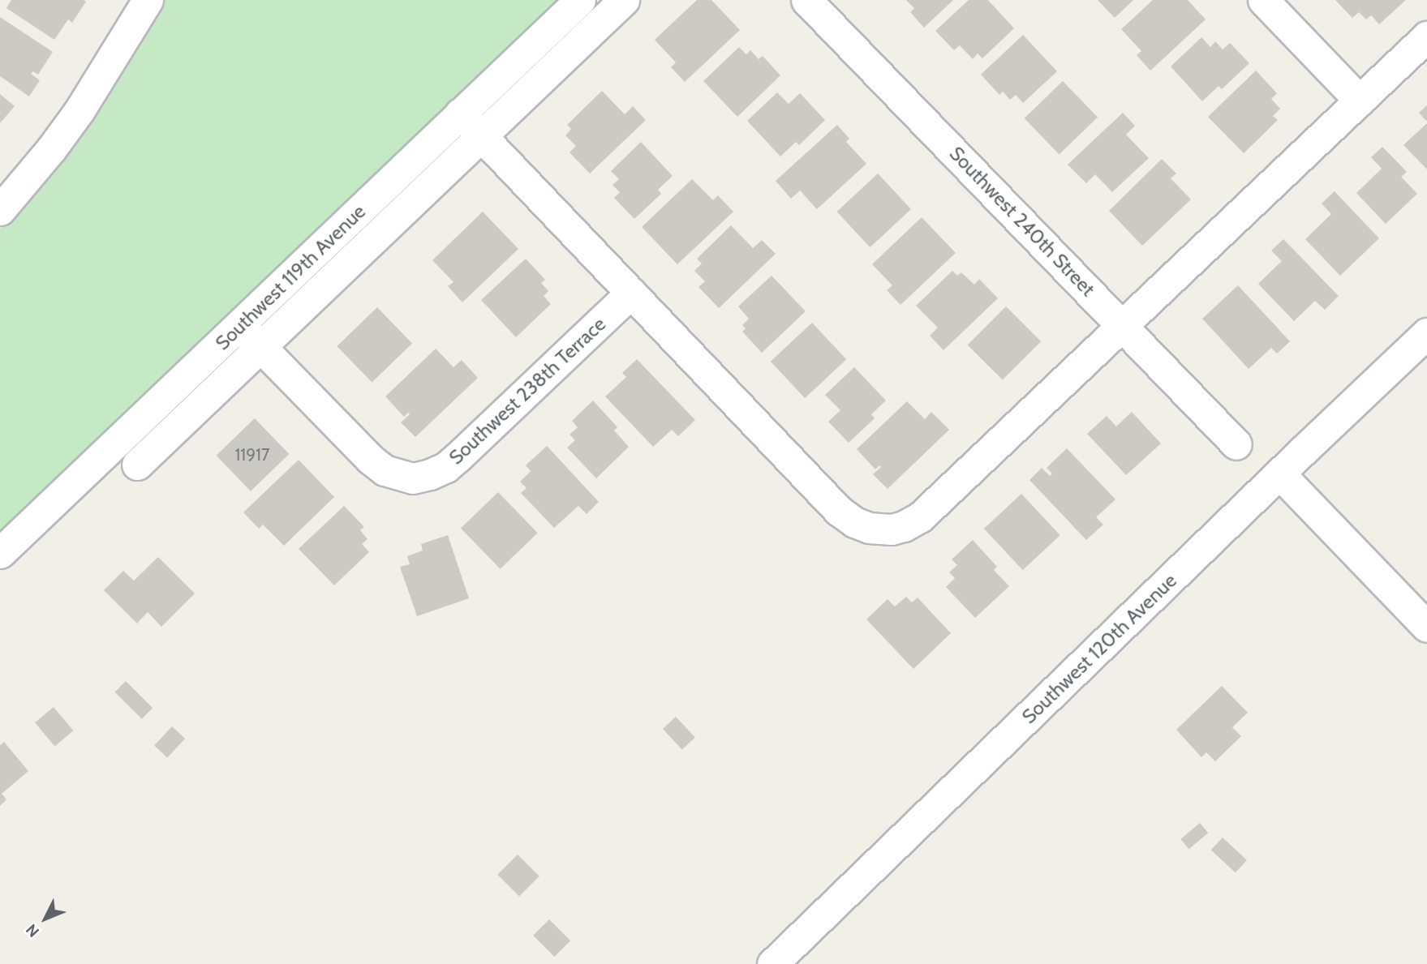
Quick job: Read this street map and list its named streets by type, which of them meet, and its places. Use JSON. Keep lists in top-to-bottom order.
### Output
{
  "streets": {
    "street": [
      "Southwest 240th Street",
      "Southwest 119th Avenue",
      "Southwest 238th Terrace",
      "Southwest 120th Avenue"
    ]
  },
  "crossings": [
    ["Southwest 119th Avenue", "Southwest 238th Terrace"]
  ],
  "house_numbers": ["11917"],
  "north": "bottom left"
}
